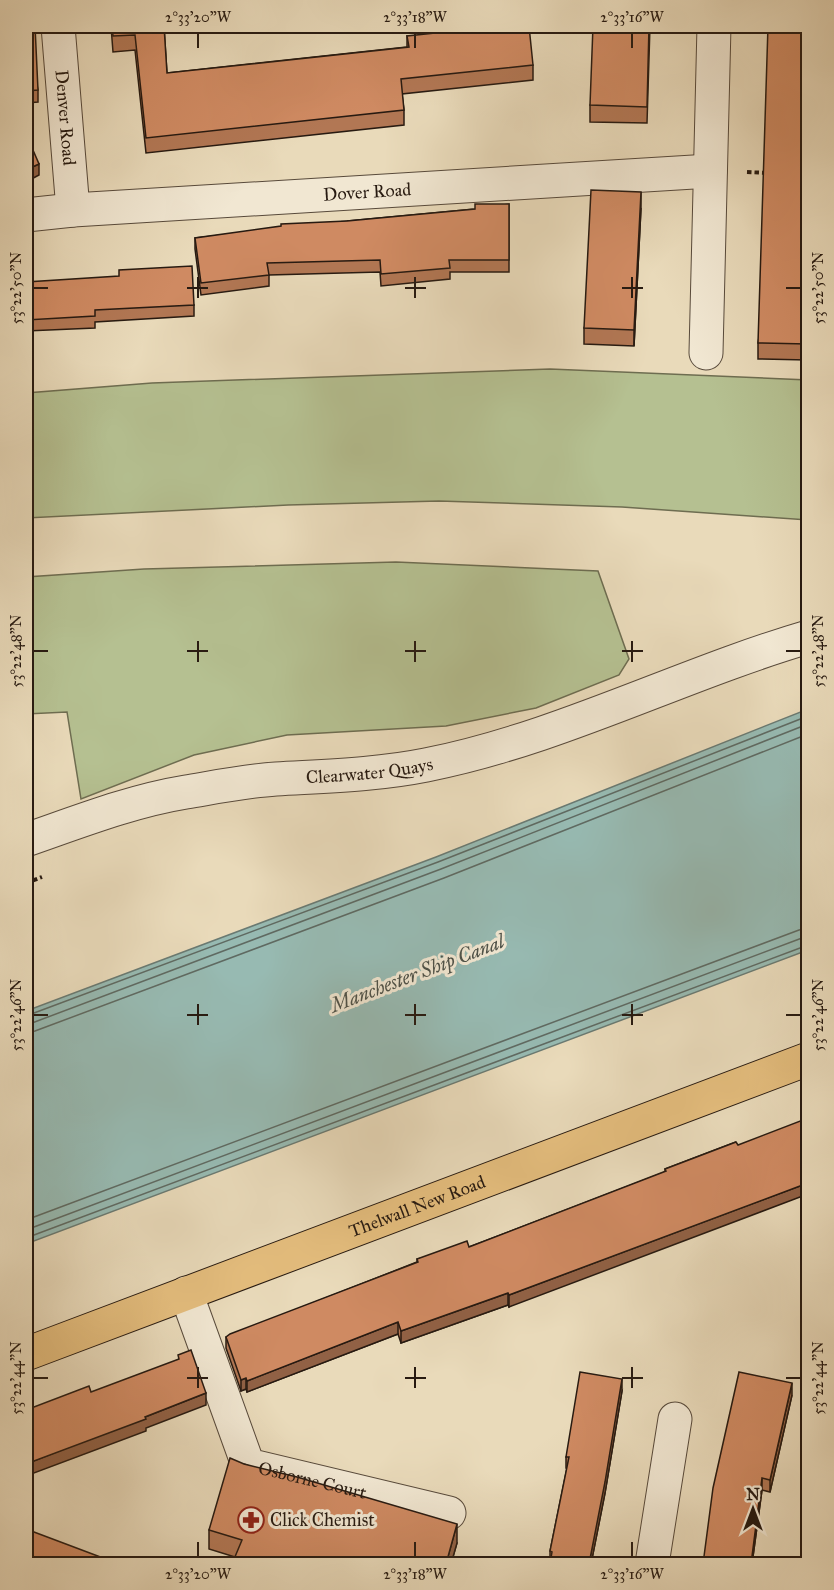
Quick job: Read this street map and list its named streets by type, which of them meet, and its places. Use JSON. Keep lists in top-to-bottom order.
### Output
{
  "streets": {
    "main road": ["Thelwall New Road"],
    "street": [
      "Denver Road",
      "Dover Road",
      "Clearwater Quays",
      "Osborne Court"
    ]
  },
  "crossings": [
    ["Denver Road", "Dover Road"],
    ["Thelwall New Road", "Osborne Court"]
  ],
  "water": ["Manchester Ship Canal"],
  "places": {
    "pharmacy": ["Click Chemist"]
  },
  "north": "top",
  "coordinates": [
    "2°33'20\"W",
    "2°33'18\"W",
    "2°33'16\"W",
    "53°22'50\"N",
    "53°22'48\"N",
    "53°22'46\"N",
    "53°22'44\"N"
  ]
}
